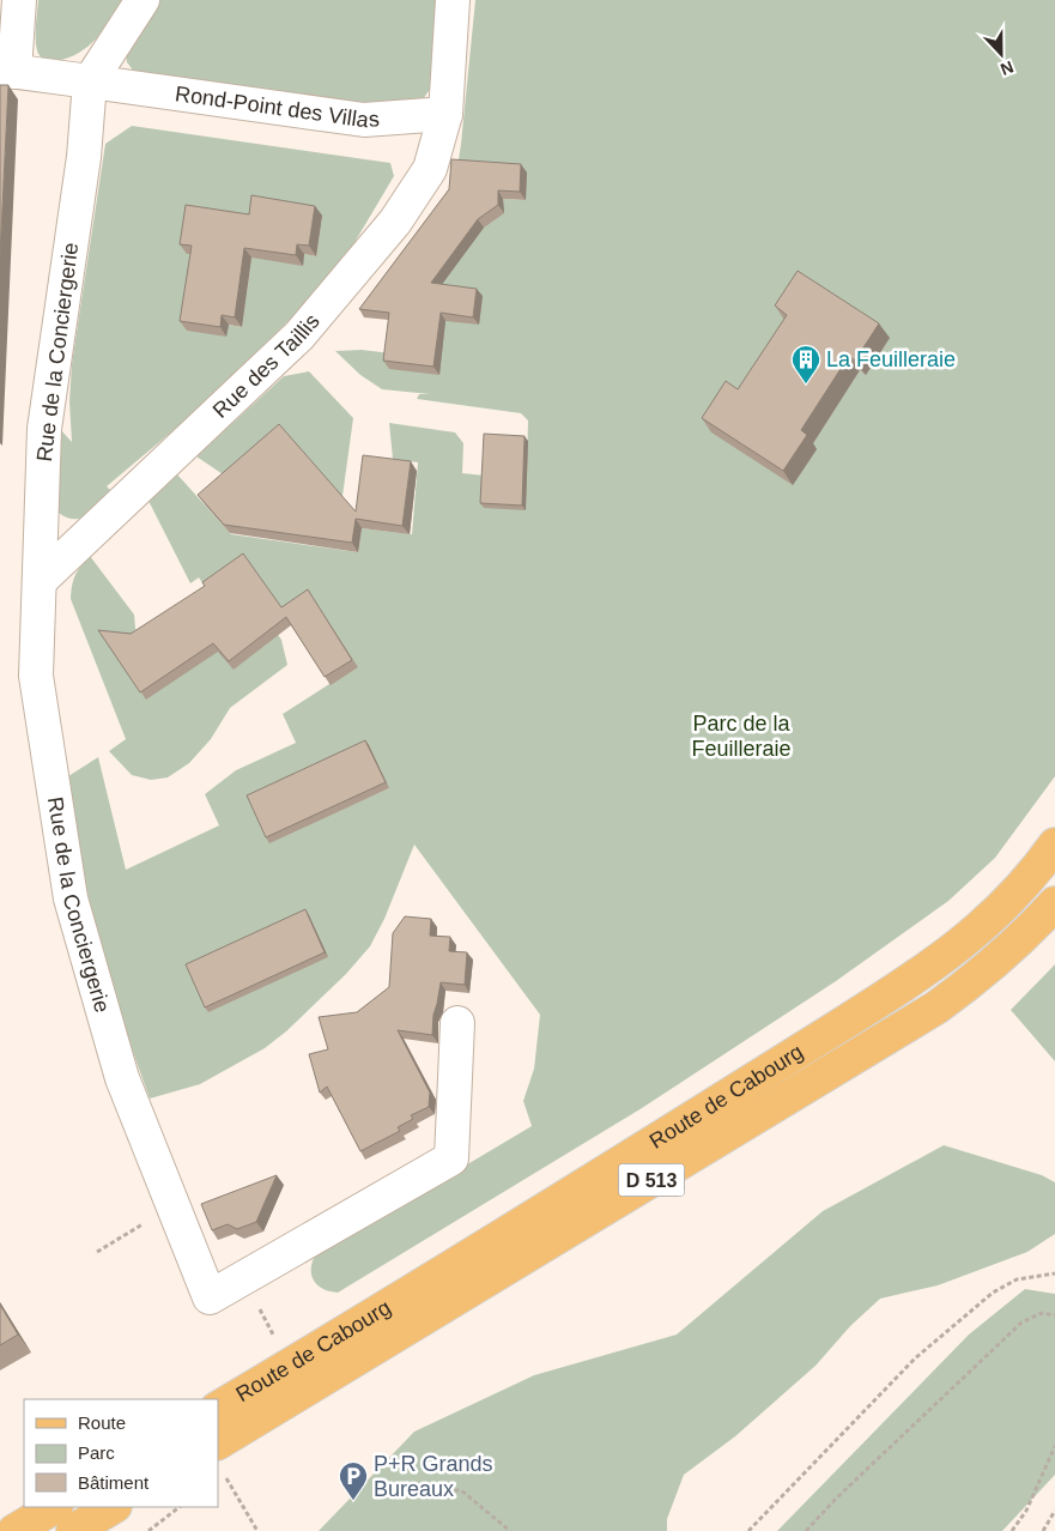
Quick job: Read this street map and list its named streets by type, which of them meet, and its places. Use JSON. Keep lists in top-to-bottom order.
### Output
{
  "streets": {
    "main road": ["Route de Cabourg", "D 513"],
    "street": ["Rond-Point des Villas", "Rue de la Conciergerie", "Rue des Taillis"]
  },
  "crossings": [
    ["Rond-Point des Villas", "Rue de la Conciergerie"],
    ["Rond-Point des Villas", "Rue des Taillis"],
    ["Rue de la Conciergerie", "Rue des Taillis"]
  ],
  "parks": ["Parc de la Feuilleraie"],
  "places": {
    "building": ["La Feuilleraie"],
    "parking": ["P+R Grands Bureaux"]
  },
  "legend": ["Route", "Parc", "Bâtiment"],
  "north": "bottom"
}
